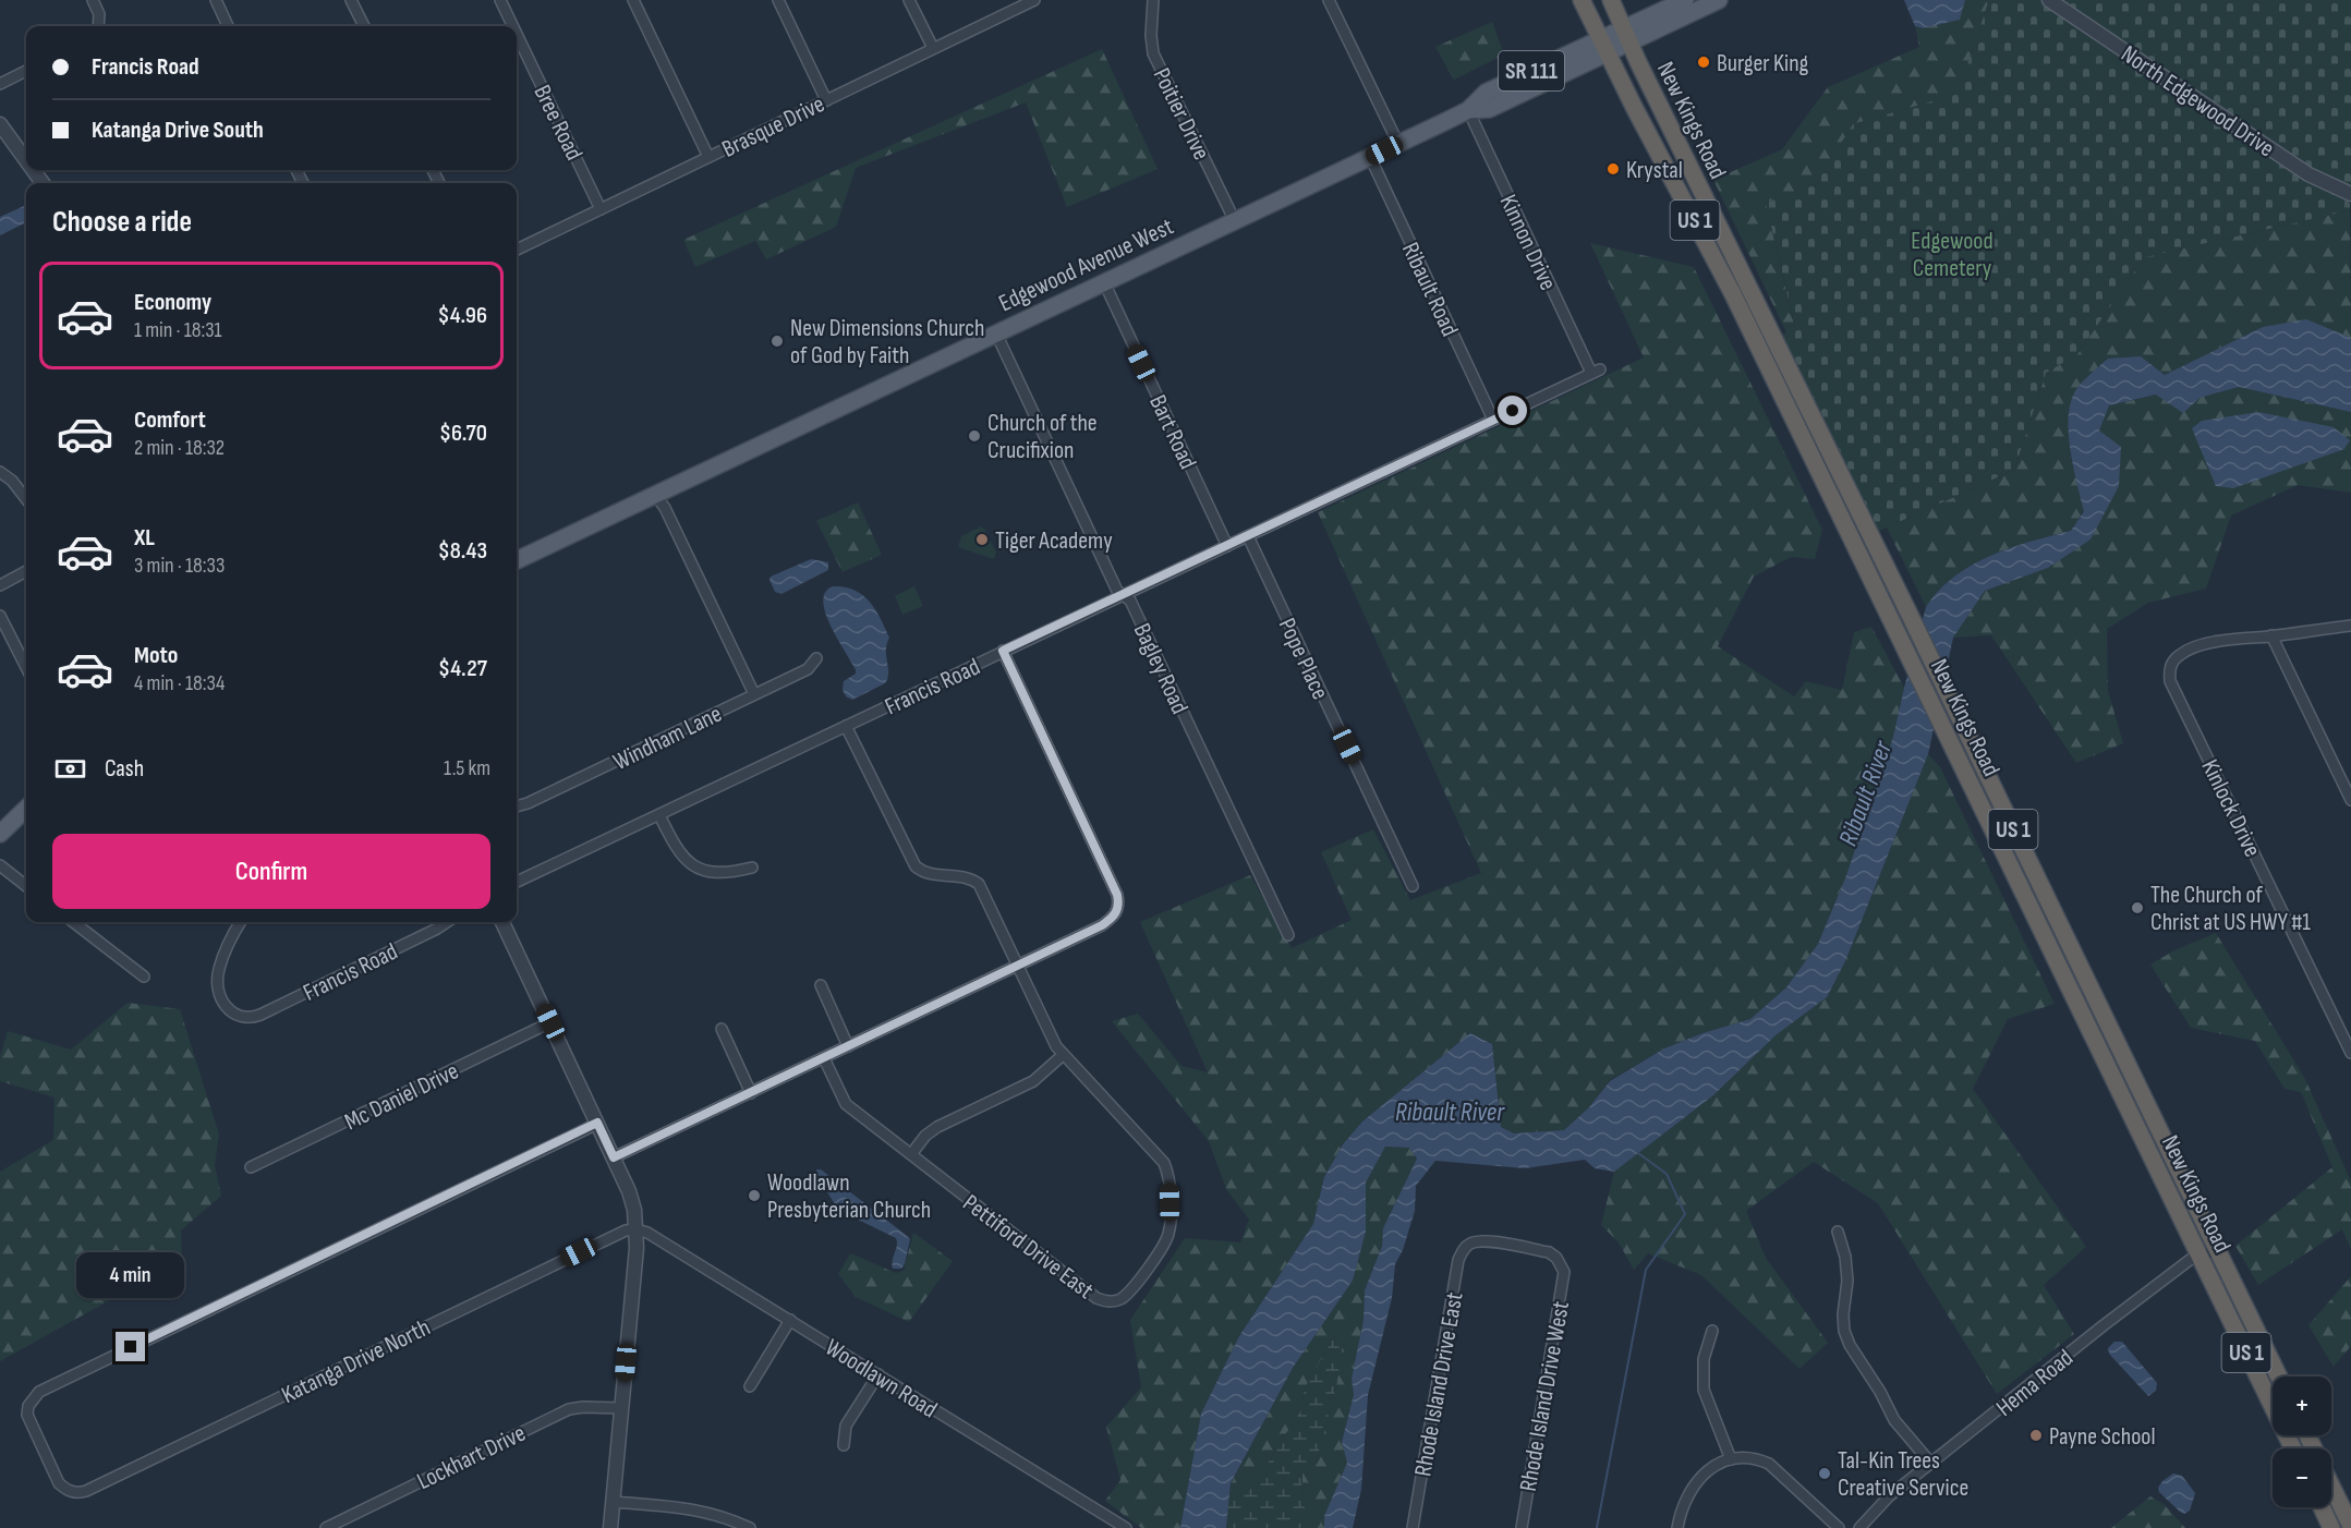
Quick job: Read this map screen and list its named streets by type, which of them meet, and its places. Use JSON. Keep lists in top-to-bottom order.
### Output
{
  "streets": {
    "highway": ["New Kings Road", "US 1"],
    "main road": ["SR 111", "Edgewood Avenue West"],
    "street": [
      "North Edgewood Drive",
      "Poitier Drive",
      "Bree Road",
      "Brasque Drive",
      "Kinnon Drive",
      "Ribault Road",
      "Bart Road",
      "Pope Place",
      "Bagley Road",
      "Francis Road",
      "Windham Lane",
      "Kinlock Drive",
      "Mc Daniel Drive",
      "Pettiford Drive East",
      "Katanga Drive North",
      "Woodlawn Road",
      "Hema Road",
      "Rhode Island Drive East",
      "Rhode Island Drive West",
      "Lockhart Drive"
    ]
  },
  "crossings": [
    ["SR 111", "New Kings Road"],
    ["SR 111", "Edgewood Avenue West"],
    ["Poitier Drive", "Edgewood Avenue West"],
    ["New Kings Road", "Edgewood Avenue West"],
    ["New Kings Road", "Hema Road"],
    ["Bree Road", "Brasque Drive"],
    ["Kinnon Drive", "Edgewood Avenue West"],
    ["Kinnon Drive", "Francis Road"],
    ["Edgewood Avenue West", "Ribault Road"],
    ["Edgewood Avenue West", "Bart Road"],
    ["Edgewood Avenue West", "Bagley Road"],
    ["Ribault Road", "Francis Road"],
    ["Bart Road", "Francis Road"],
    ["Pope Place", "Francis Road"],
    ["Bagley Road", "Francis Road"],
    ["Francis Road", "Pettiford Drive East"],
    ["Katanga Drive North", "Woodlawn Road"],
    ["Rhode Island Drive East", "Rhode Island Drive West"]
  ],
  "water": ["Ribault River"],
  "parks": ["Edgewood Cemetery"],
  "places": [
    "Burger King",
    "Krystal",
    "New Dimensions Church of God by Faith",
    "Church of the Crucifixion",
    "Tiger Academy",
    "The Church of Christ at US HWY #1",
    "Woodlawn Presbyterian Church",
    "Payne School",
    "Tal-Kin Trees Creative Service"
  ],
  "page": {
    "banner": ["Francis Road", "Katanga Drive South"],
    "heading": "Choose a ride",
    "list": [
      {
        "name": "Economy",
        "note": "1 min · 18:31",
        "value": "$4.96"
      },
      {
        "name": "Comfort",
        "note": "2 min · 18:32",
        "value": "$6.70"
      },
      {
        "name": "XL",
        "note": "3 min · 18:33",
        "value": "$8.43"
      },
      {
        "name": "Moto",
        "note": "4 min · 18:34",
        "value": "$4.27"
      }
    ],
    "pay": ["Cash", "1.5 km"],
    "buttons": "Confirm",
    "bubble": "4 min",
    "map_buttons": ["+", "−"]
  }
}
